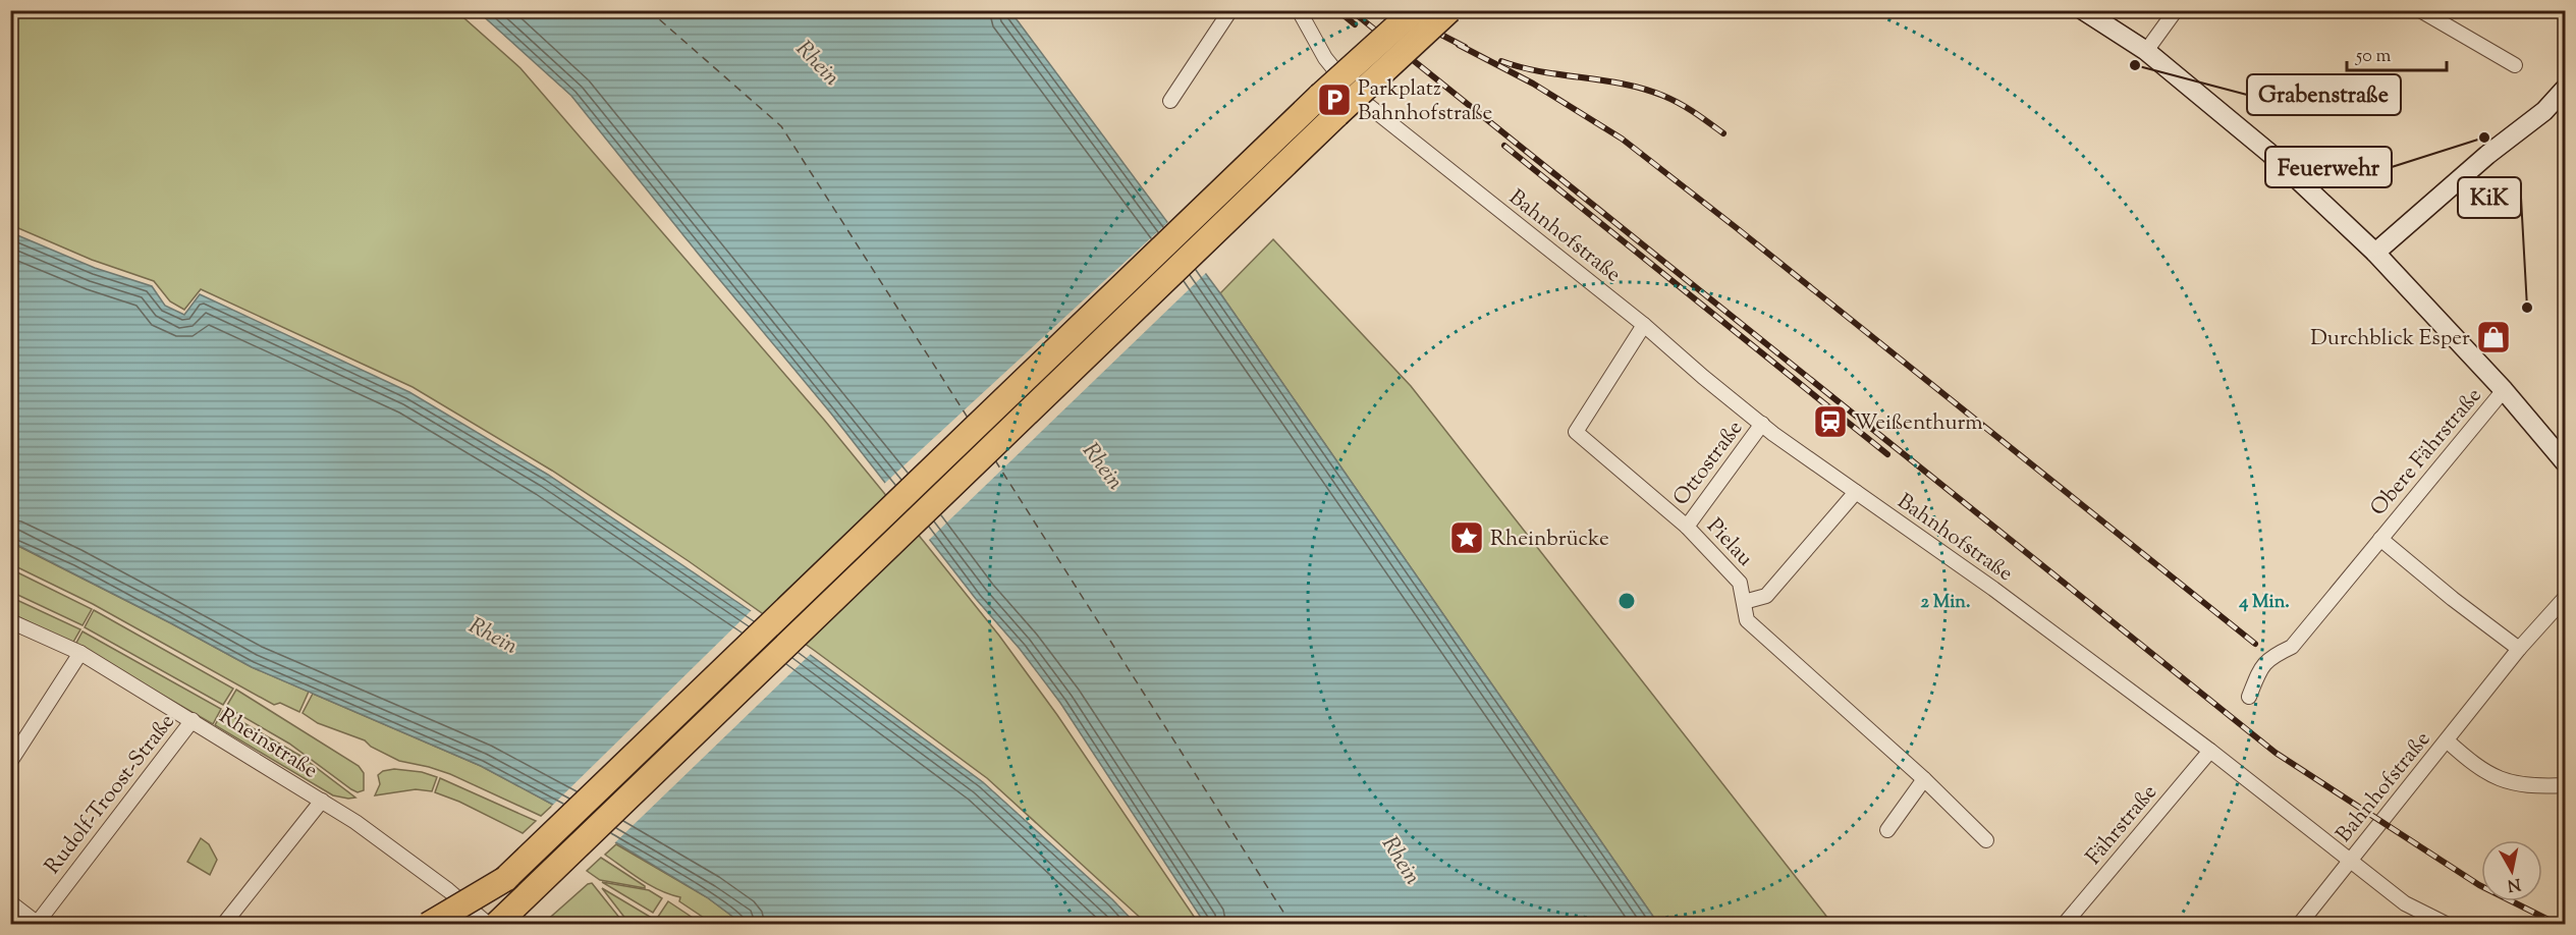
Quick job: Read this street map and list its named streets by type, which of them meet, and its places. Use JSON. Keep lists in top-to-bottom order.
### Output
{
  "streets": {
    "street": [
      "Bahnhofstraße",
      "Obere Fährstraße",
      "Ottostraße",
      "Pielau",
      "Rheinstraße",
      "Rudolf-Troost-Straße",
      "Fährstraße"
    ]
  },
  "crossings": [
    ["Bahnhofstraße", "Obere Fährstraße"],
    ["Bahnhofstraße", "Ottostraße"],
    ["Bahnhofstraße", "Pielau"],
    ["Bahnhofstraße", "Fährstraße"],
    ["Ottostraße", "Pielau"],
    ["Rheinstraße", "Rudolf-Troost-Straße"]
  ],
  "water": ["Rhein"],
  "places": {
    "other": ["Grabenstraße", "Feuerwehr", "KiK"],
    "parking": ["Parkplatz Bahnhofstraße"],
    "shop": ["Durchblick Esper"],
    "station": ["Weißenthurm"],
    "place": ["Rheinbrücke"]
  },
  "scale_bar": "50 m",
  "north": "bottom",
  "rings": ["2 Min.", "4 Min."]
}
